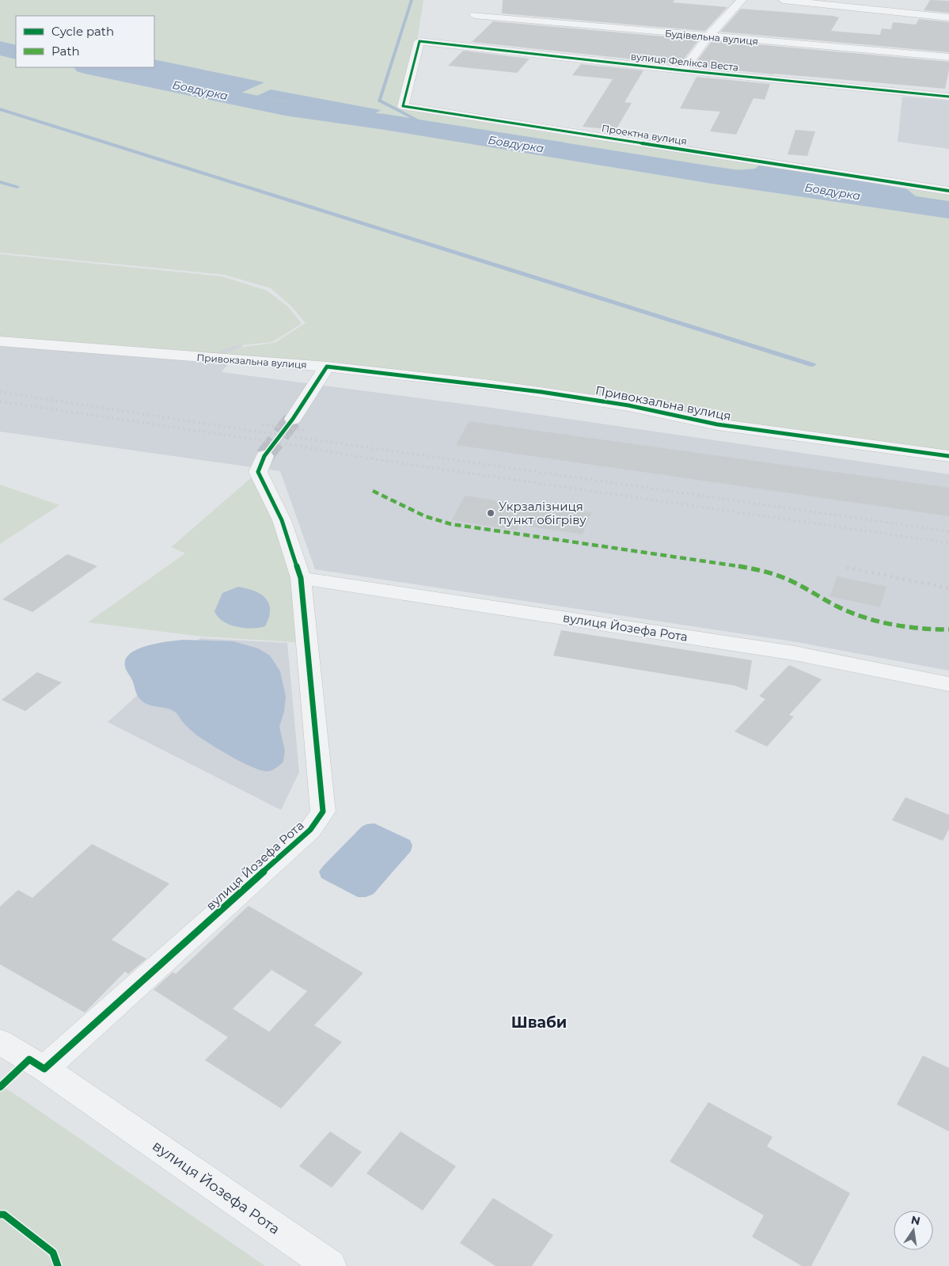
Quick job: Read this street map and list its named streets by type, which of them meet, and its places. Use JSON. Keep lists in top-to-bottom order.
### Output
{
  "streets": {
    "street": [
      "Будівельна вулиця",
      "вулиця Фелікса Веста",
      "Проектна вулиця",
      "Привокзальна вулиця",
      "вулиця Йозефа Рота"
    ]
  },
  "crossings": [
    ["вулиця Фелікса Веста", "Проектна вулиця"]
  ],
  "districts": ["Шваби"],
  "water": ["Бовдурка"],
  "places": ["Укрзалізниця пункт обігріву"],
  "legend": ["Cycle path", "Path"],
  "north": "top"
}
